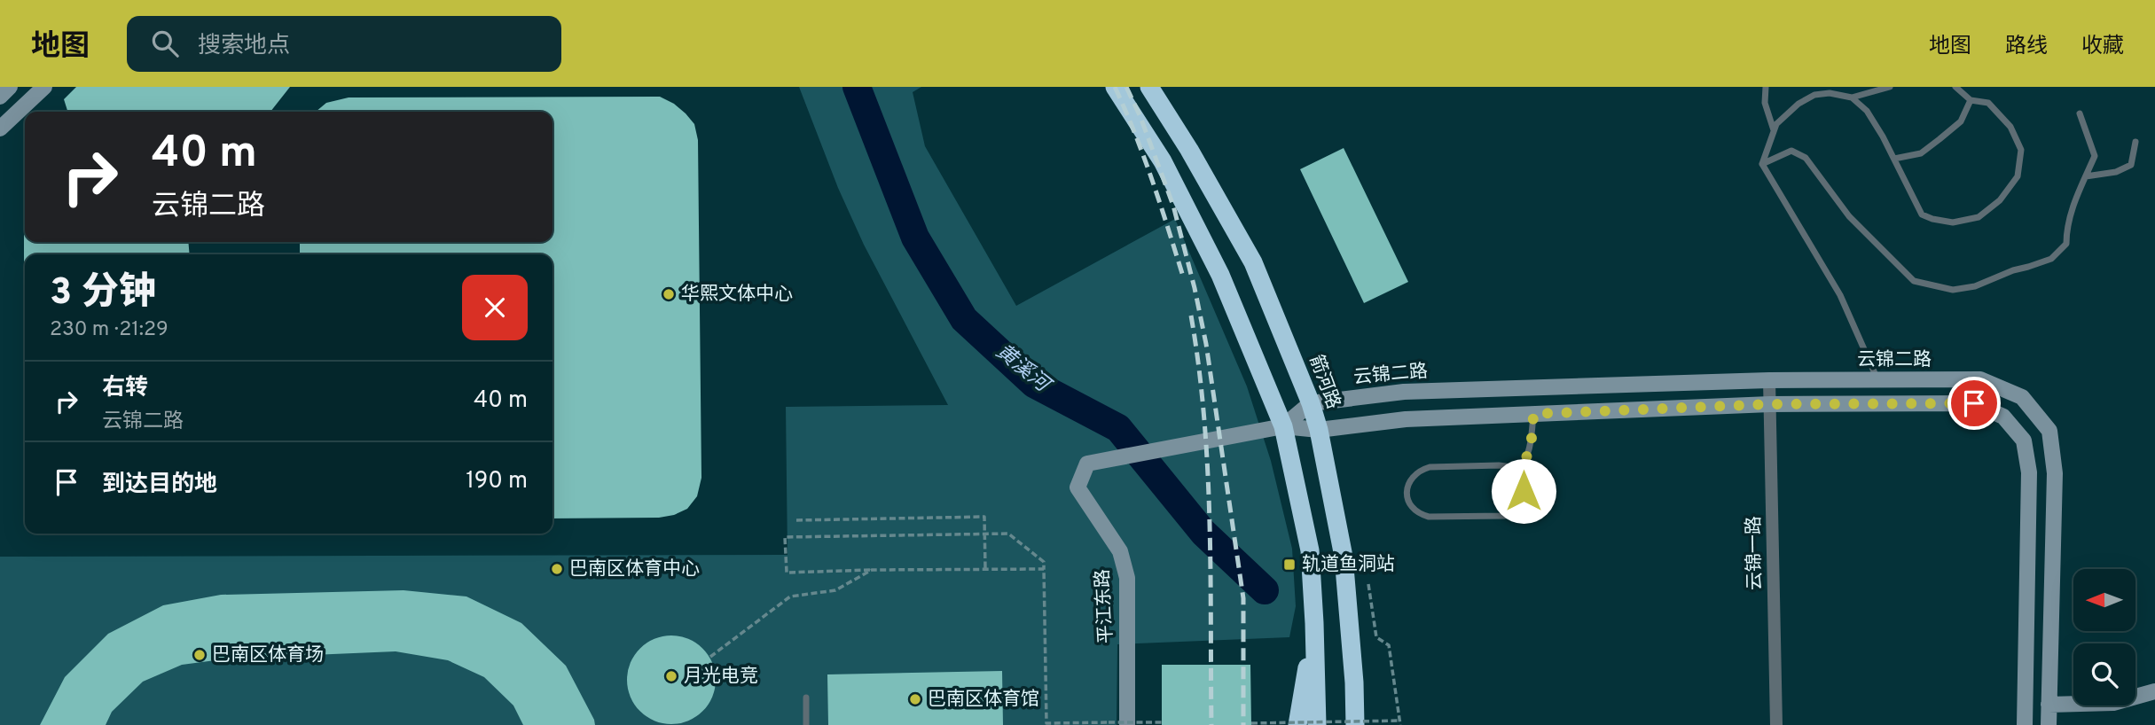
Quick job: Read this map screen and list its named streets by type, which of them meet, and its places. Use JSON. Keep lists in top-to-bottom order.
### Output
{
  "streets": {
    "highway": ["箭河路"],
    "main road": ["云锦二路", "平江东路"],
    "street": ["云锦一路"]
  },
  "crossings": [
    ["云锦二路", "箭河路"],
    ["云锦二路", "云锦一路"]
  ],
  "water": ["黄溪河"],
  "places": {
    "other": [
      "华熙文体中心",
      "巴南区体育中心",
      "巴南区体育场",
      "月光电竞",
      "巴南区体育馆"
    ],
    "transit": ["轨道鱼洞站"]
  },
  "north": "left",
  "page": {
    "header": "地图",
    "search": "搜索地点",
    "nav": ["地图", "路线", "收藏"],
    "turn": ["40 m", "云锦二路"],
    "heading": ["3 分钟", "230 m · 21:29"],
    "list": [
      {
        "name": "右转",
        "note": "云锦二路",
        "value": "40 m"
      },
      {
        "name": "到达目的地",
        "value": "190 m"
      }
    ]
  }
}
